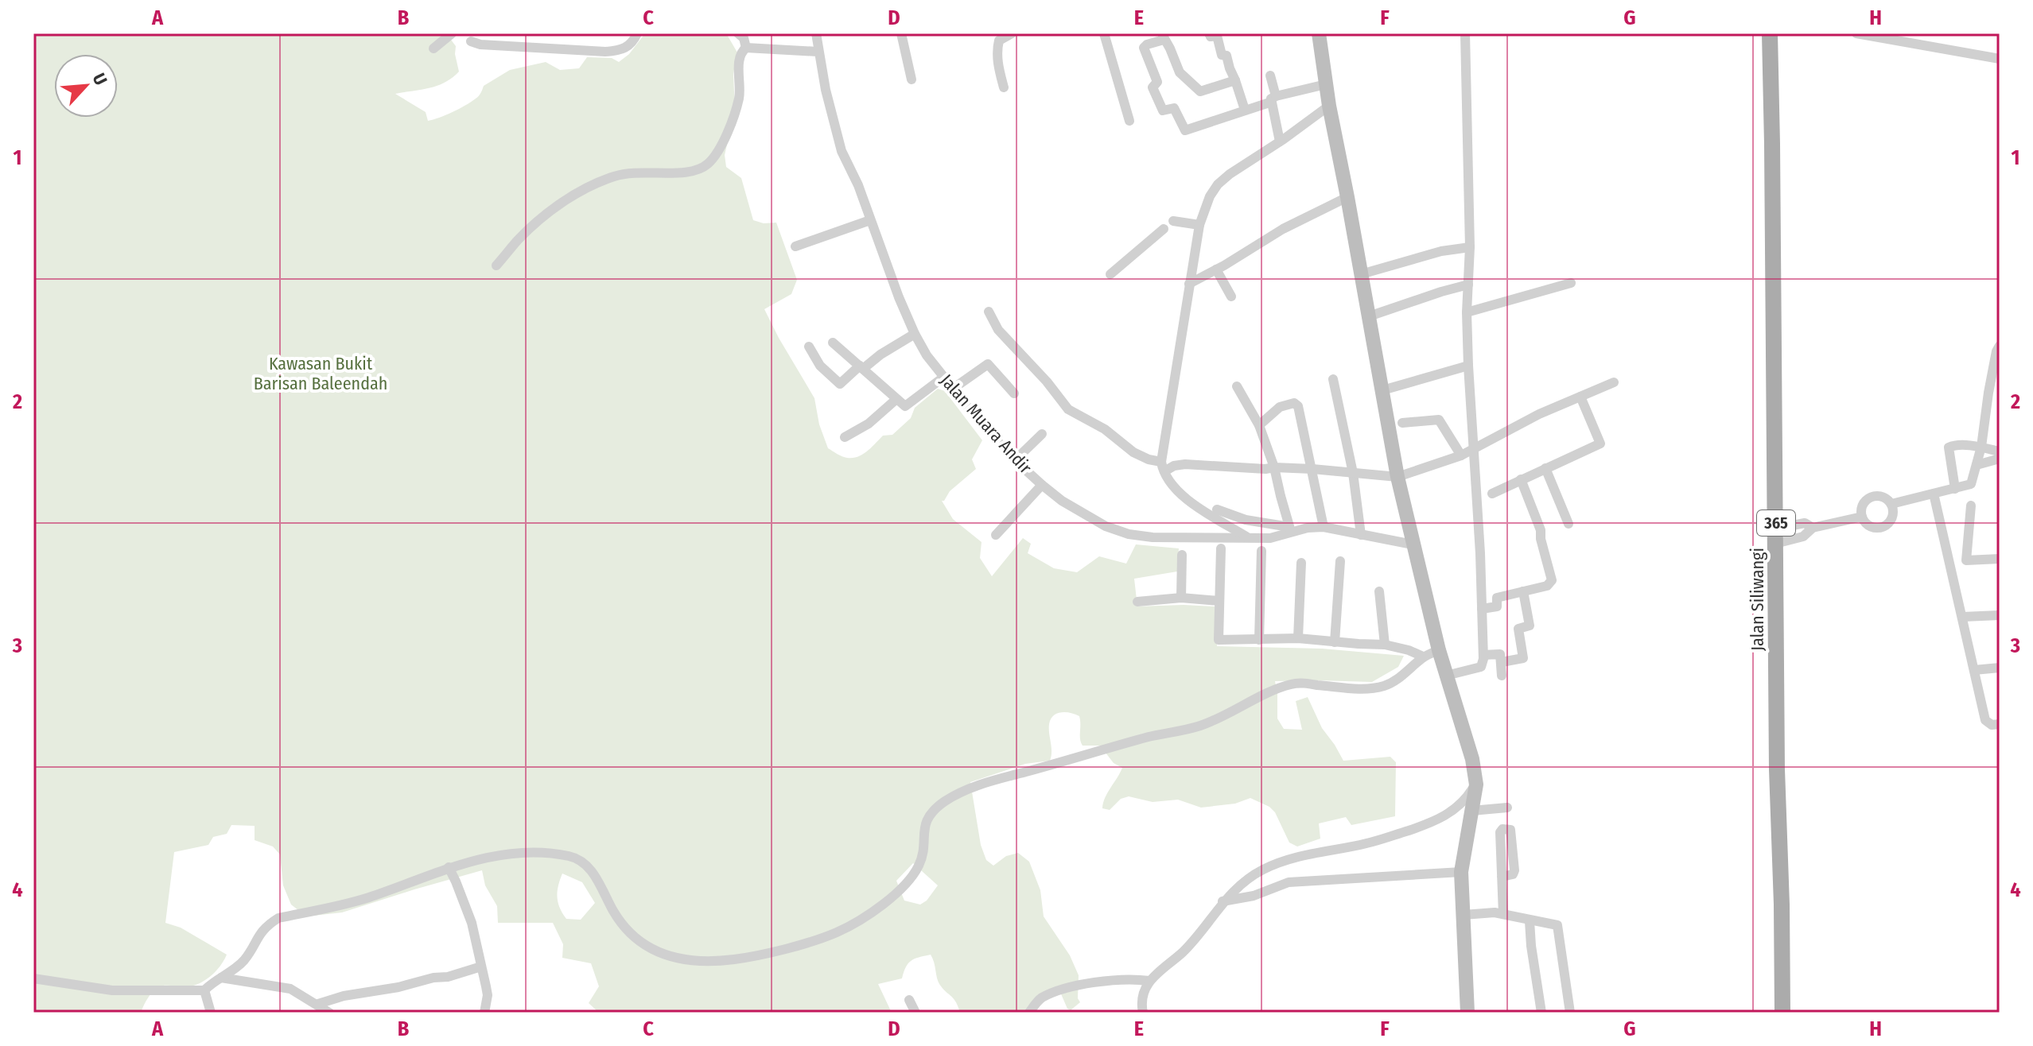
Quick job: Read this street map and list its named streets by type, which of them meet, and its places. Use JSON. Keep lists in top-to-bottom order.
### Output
{
  "streets": {
    "main road": ["365", "Jalan Siliwangi"],
    "street": ["Jalan Muara Andir"]
  },
  "parks": ["Kawasan Bukit Barisan Baleendah"],
  "north": "top right",
  "grid": {
    "columns": [
      "A",
      "B",
      "C",
      "D",
      "E",
      "F",
      "G",
      "H"
    ],
    "rows": [
      "1",
      "2",
      "3",
      "4"
    ]
  }
}
